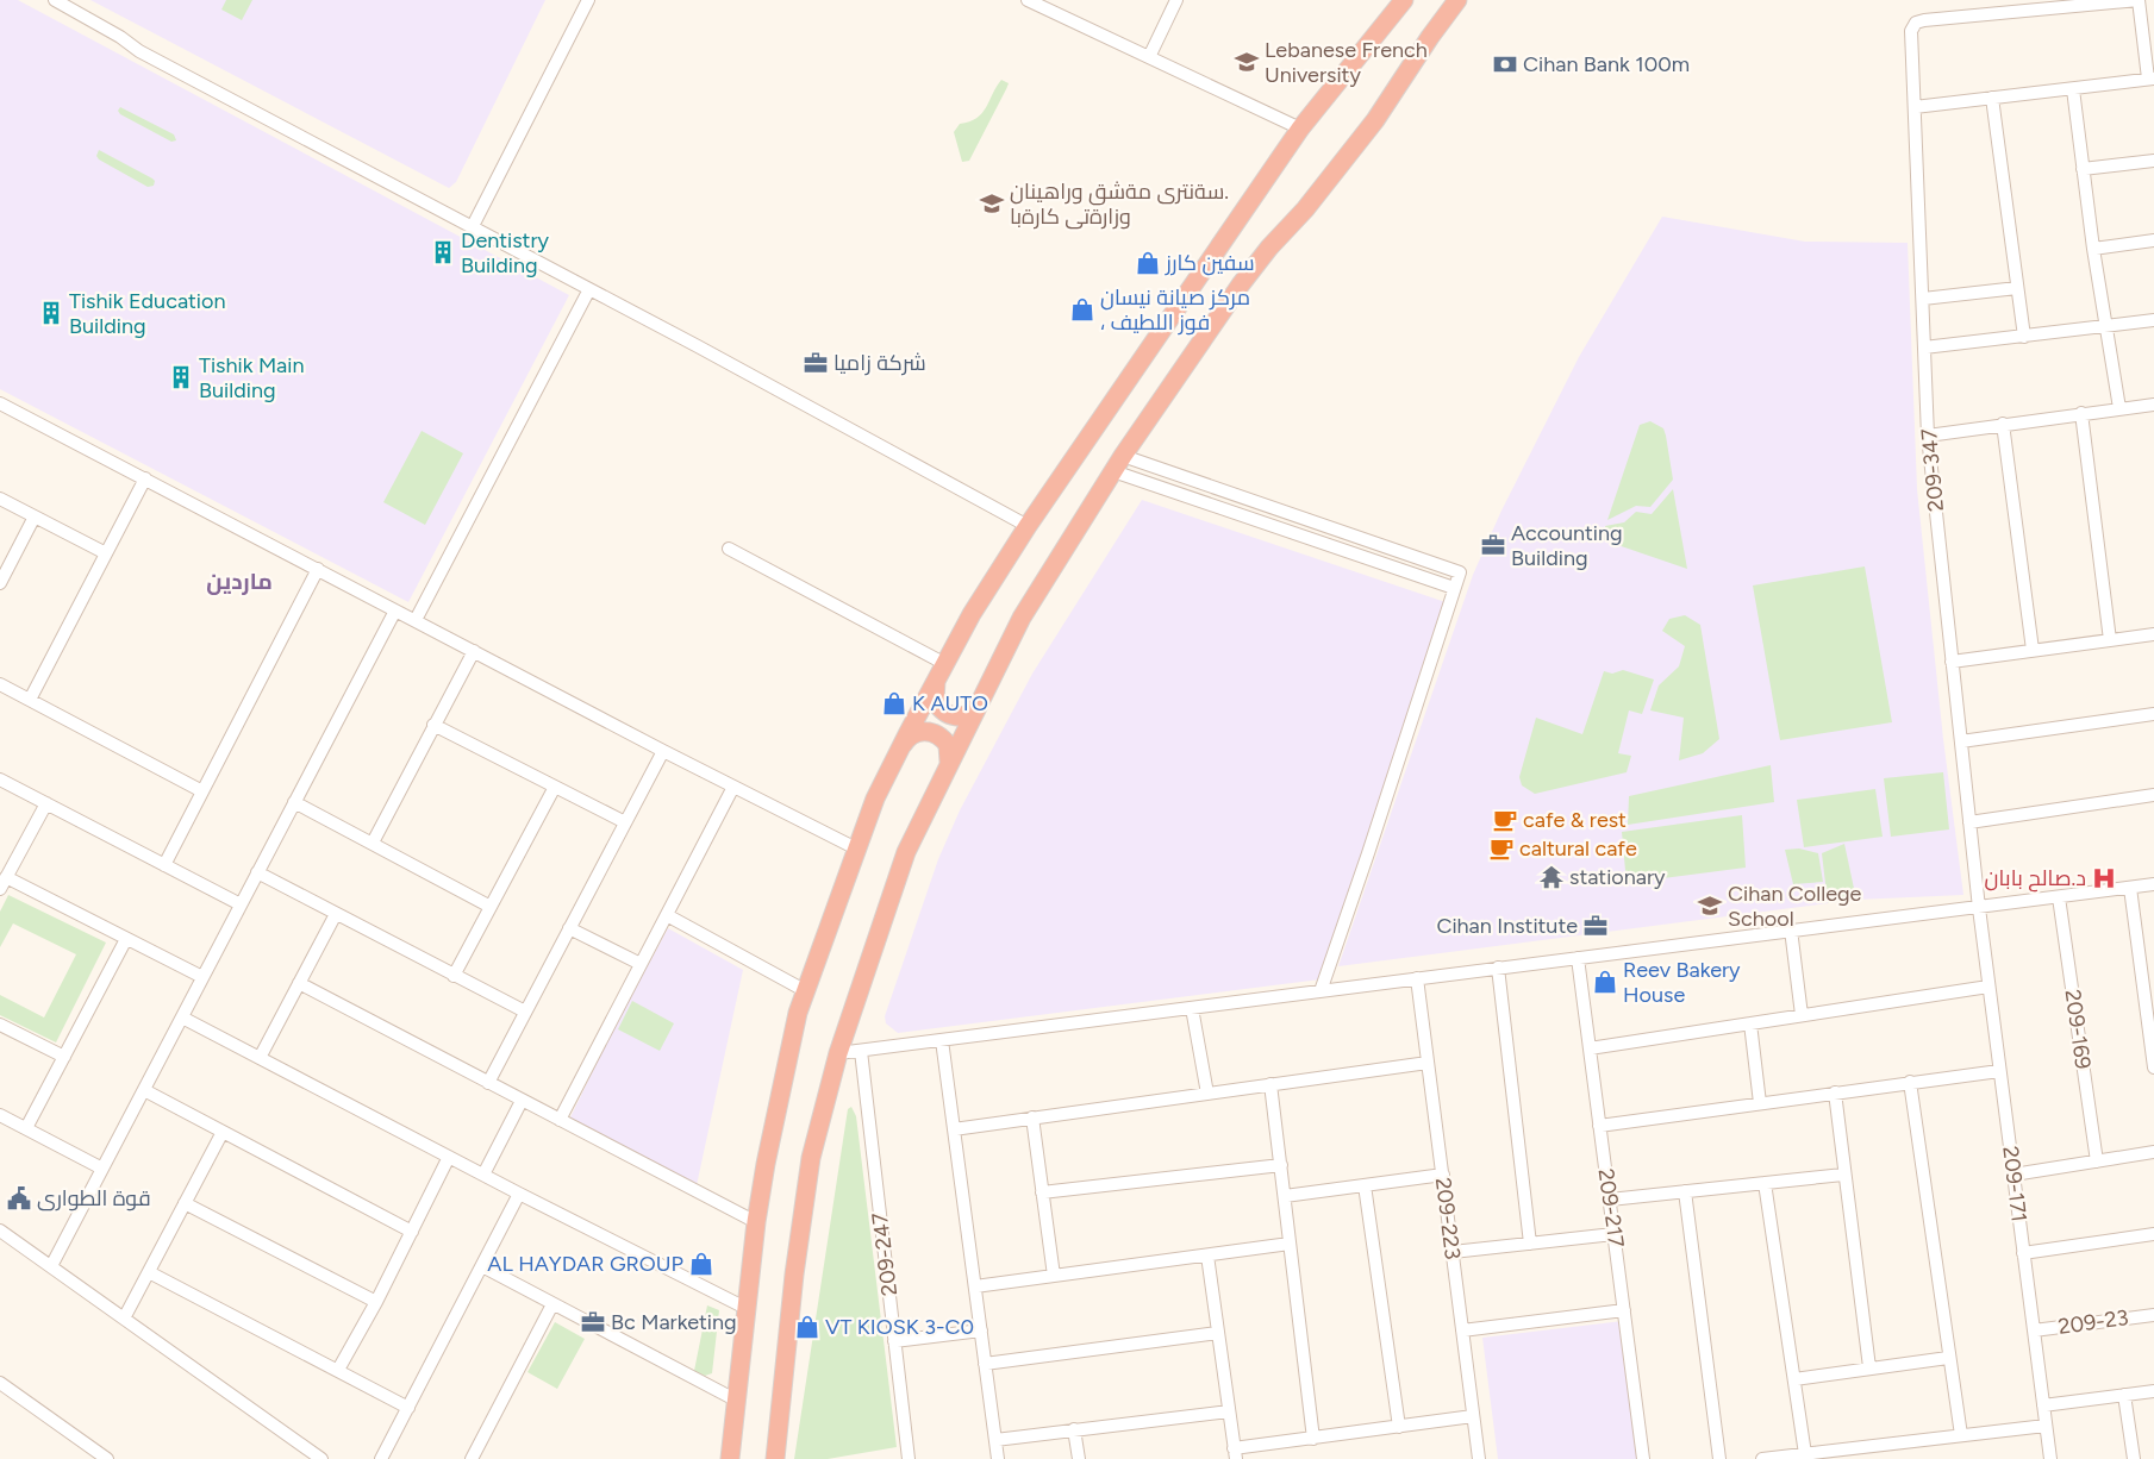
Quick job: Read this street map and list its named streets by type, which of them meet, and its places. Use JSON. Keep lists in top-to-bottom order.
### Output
{
  "streets": {
    "street": [
      "209-347",
      "209-169",
      "209-171",
      "209-217",
      "209-223",
      "209-247",
      "209-23"
    ]
  },
  "crossings": [
    ["209-347", "209-171"],
    ["209-171", "209-23"]
  ],
  "districts": ["ماردین"],
  "places": {
    "school or university": ["Lebanese French University", "سةنترى مةشق وراهينان. وزارةتى كارةبا", "Cihan College School"],
    "bank": ["Cihan Bank 100m"],
    "building": ["Dentistry Building", "Tishik Education Building", "Tishik Main Building"],
    "shop": [
      "سفين كارز",
      "مركز صيانة نيسان ، فوز اللطيف",
      "K AUTO",
      "Reev Bakery House",
      "AL HAYDAR GROUP",
      "VT KIOSK 3-C0"
    ],
    "office": [
      "شركة زاميا",
      "Accounting Building",
      "Cihan Institute",
      "Bc Marketing"
    ],
    "cafe": ["cafe & rest", "caltural cafe"],
    "temple": ["stationary"],
    "hospital": ["د.صالح بابان"],
    "public building": ["قوة الطواری"]
  }
}
